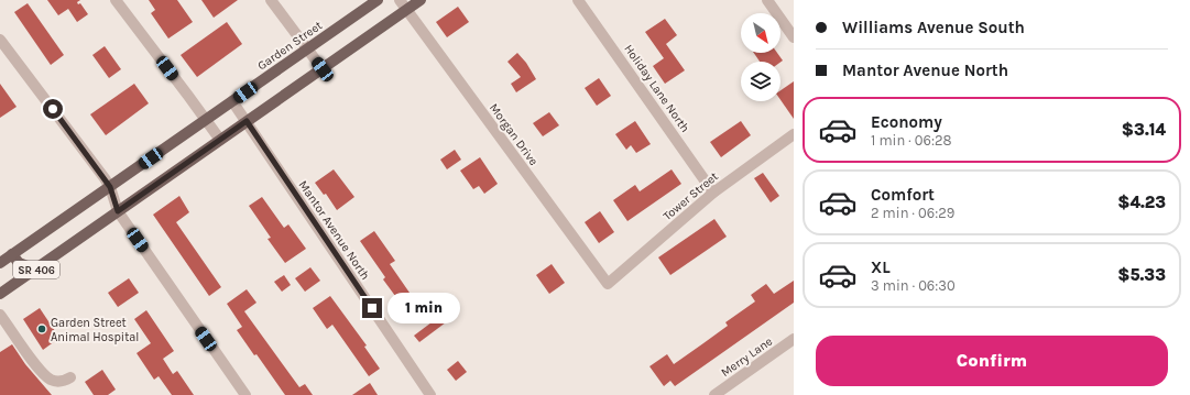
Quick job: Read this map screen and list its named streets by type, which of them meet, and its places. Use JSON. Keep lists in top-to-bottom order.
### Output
{
  "streets": {
    "main road": ["Garden Street", "SR 406"],
    "street": [
      "Holiday Lane North",
      "Morgan Drive",
      "Tower Street",
      "Mantor Avenue North",
      "Merry Lane"
    ]
  },
  "crossings": [
    ["Garden Street", "Mantor Avenue North"],
    ["Holiday Lane North", "Tower Street"],
    ["Morgan Drive", "Tower Street"],
    ["Morgan Drive", "SR 406"],
    ["Mantor Avenue North", "SR 406"]
  ],
  "places": ["Garden Street Animal Hospital"],
  "north": "bottom right",
  "page": {
    "banner": ["Williams Avenue South", "Mantor Avenue North"],
    "list": [
      {
        "name": "Economy",
        "note": "1 min · 06:28",
        "value": "$3.14"
      },
      {
        "name": "Comfort",
        "note": "2 min · 06:29",
        "value": "$4.23"
      },
      {
        "name": "XL",
        "note": "3 min · 06:30",
        "value": "$5.33"
      }
    ],
    "bubble": "1 min",
    "buttons": "Confirm"
  }
}
